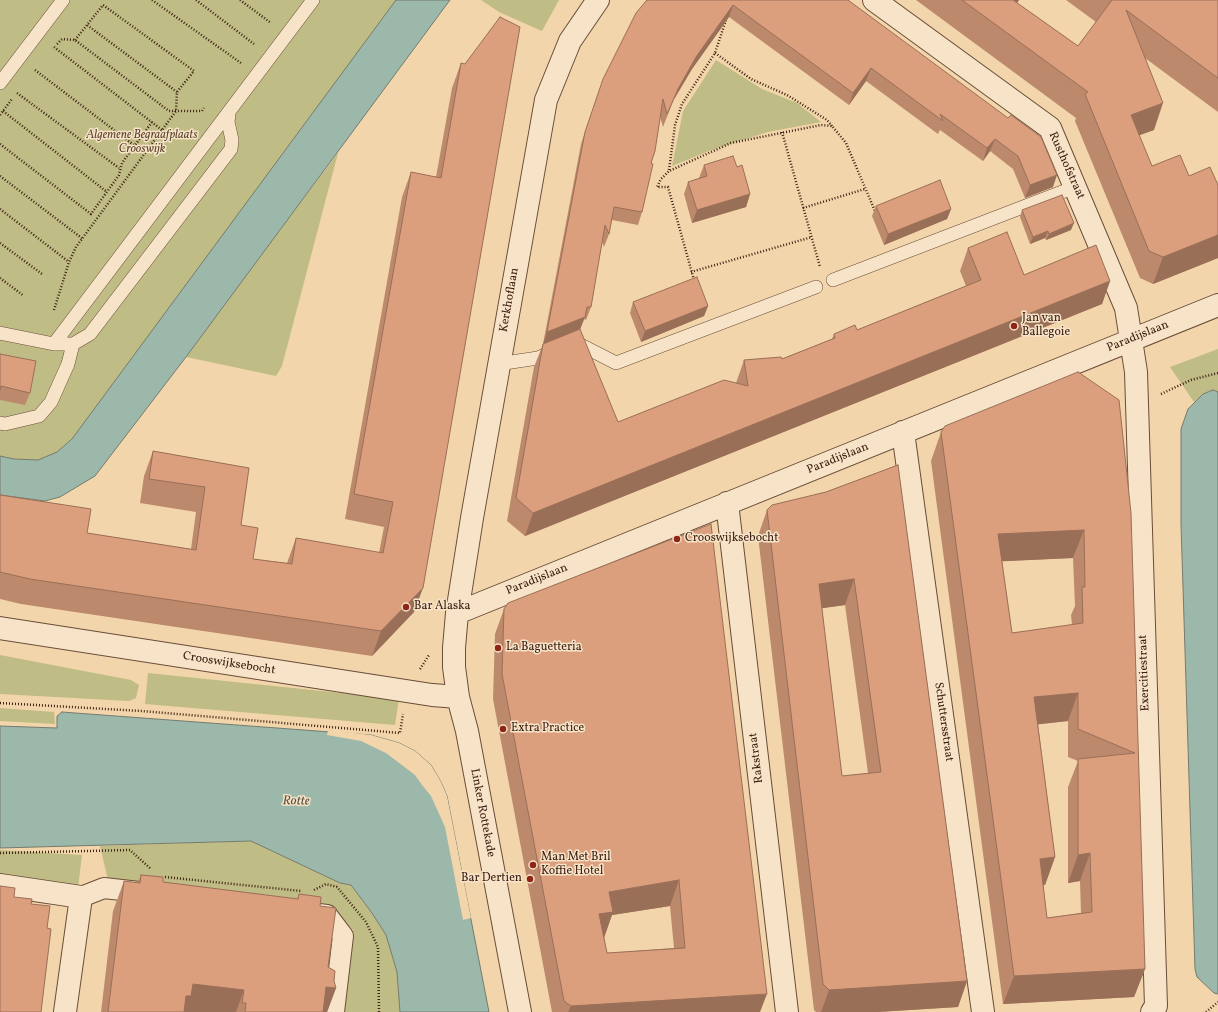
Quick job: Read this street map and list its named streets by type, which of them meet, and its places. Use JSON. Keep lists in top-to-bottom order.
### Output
{
  "streets": {
    "street": [
      "Rusthofstraat",
      "Kerkhoflaan",
      "Paradijslaan",
      "Crooswijksebocht",
      "Exercitiestraat",
      "Schuttersstraat",
      "Rakstraat",
      "Linker Rottekade"
    ]
  },
  "crossings": [
    ["Rusthofstraat", "Paradijslaan"],
    ["Rusthofstraat", "Exercitiestraat"],
    ["Kerkhoflaan", "Paradijslaan"],
    ["Kerkhoflaan", "Linker Rottekade"],
    ["Paradijslaan", "Exercitiestraat"],
    ["Paradijslaan", "Schuttersstraat"],
    ["Paradijslaan", "Rakstraat"],
    ["Paradijslaan", "Linker Rottekade"],
    ["Crooswijksebocht", "Linker Rottekade"]
  ],
  "water": ["Rotte"],
  "parks": ["Algemene Begraafplaats Crooswijk"],
  "places": [
    "Jan van Ballegoie",
    "Crooswijksebocht",
    "Bar Alaska",
    "La Baguetteria",
    "Extra Practice",
    "Man Met Bril Koffie Hotel",
    "Bar Dertien"
  ]
}
